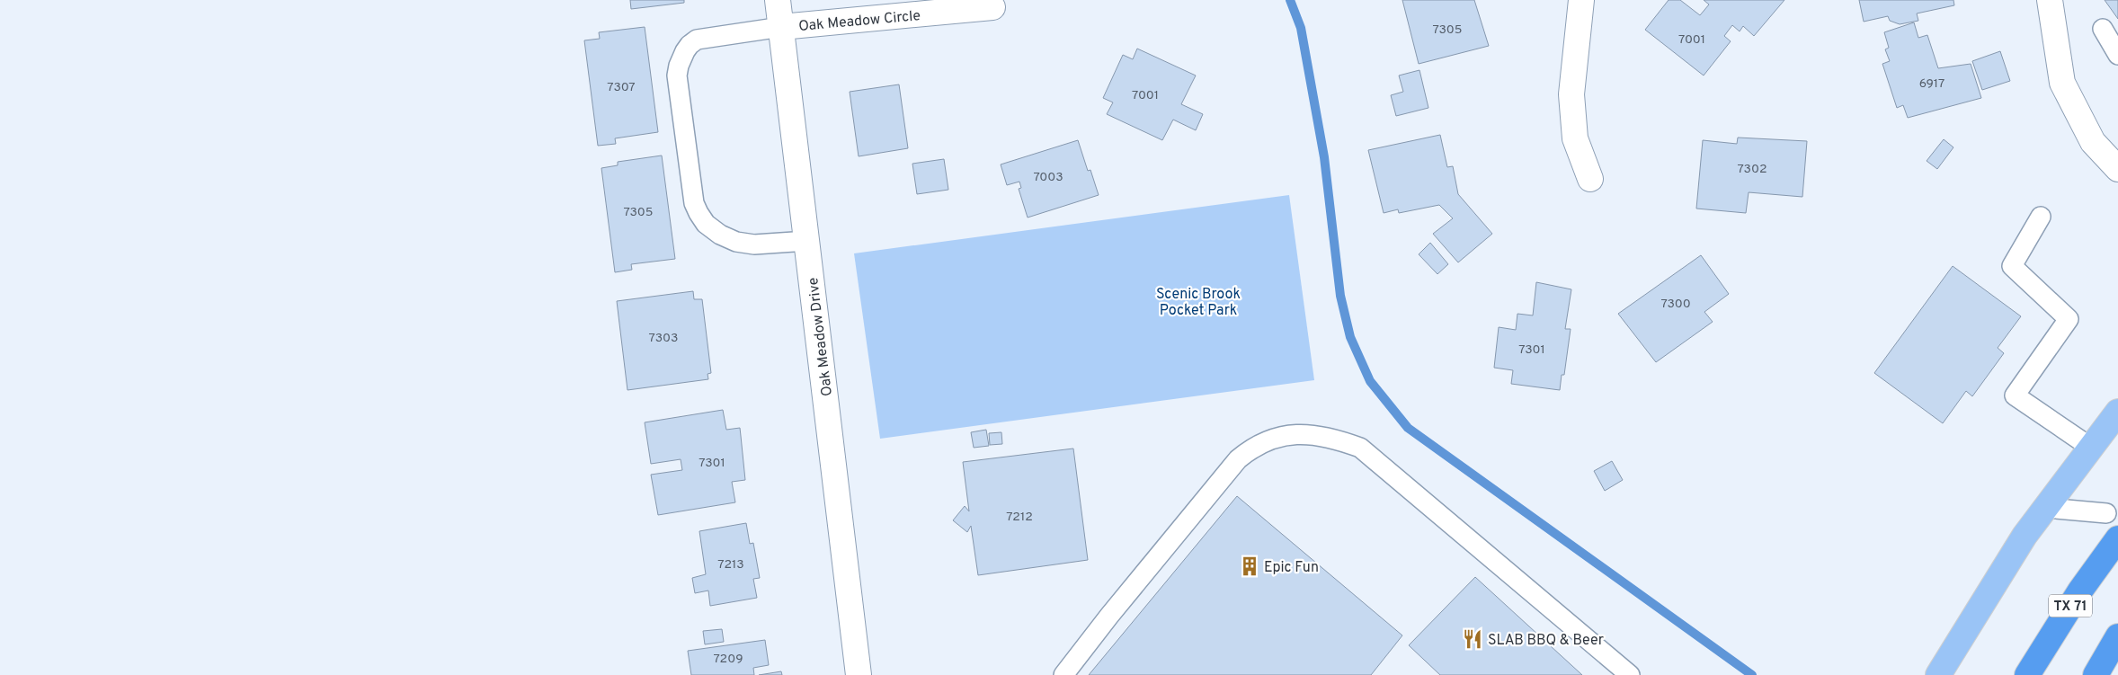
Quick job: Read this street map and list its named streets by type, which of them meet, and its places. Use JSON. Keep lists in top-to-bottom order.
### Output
{
  "streets": {
    "highway": ["TX 71"],
    "street": ["Oak Meadow Circle", "Oak Meadow Drive"]
  },
  "crossings": [
    ["Oak Meadow Circle", "Oak Meadow Drive"]
  ],
  "parks": ["Scenic Brook Pocket Park"],
  "places": {
    "building": ["Epic Fun"],
    "restaurant": ["SLAB BBQ & Beer"]
  },
  "house_numbers": [
    "7305",
    "7001",
    "6917",
    "7307",
    "7001",
    "7302",
    "7003",
    "7305",
    "7300",
    "7303",
    "7301",
    "7301",
    "7212",
    "7213",
    "7209"
  ]
}
